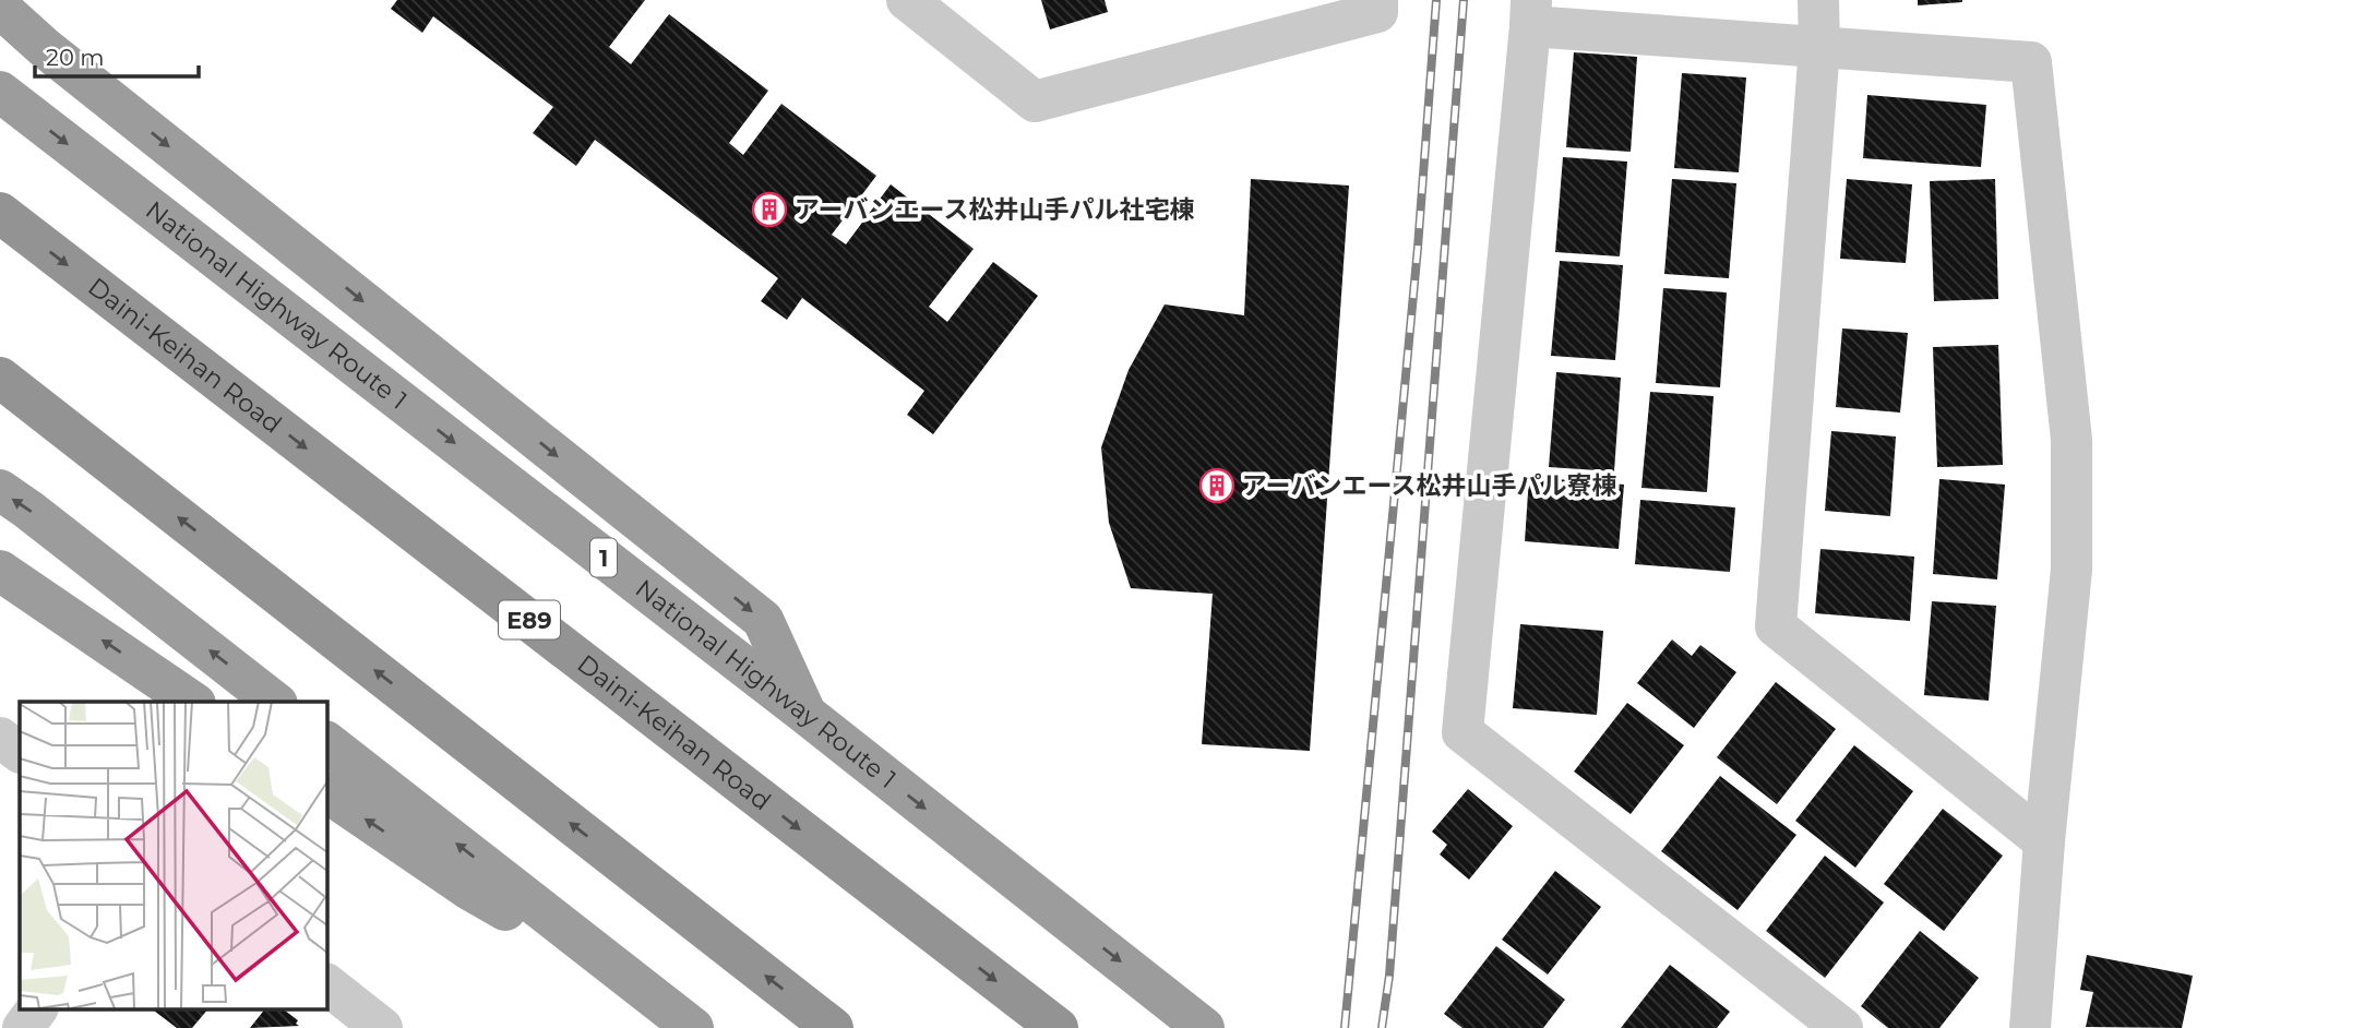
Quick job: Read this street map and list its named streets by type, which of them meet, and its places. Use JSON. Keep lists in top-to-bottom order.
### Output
{
  "streets": {
    "highway": [
      "National Highway Route 1",
      "Daini-Keihan Road",
      "1",
      "E89"
    ]
  },
  "crossings": [
    ["National Highway Route 1", "1"]
  ],
  "places": {
    "building": ["アーバンエース松井山手パル社宅棟", "アーバンエース松井山手パル寮棟"]
  },
  "scale_bar": "20 m"
}
